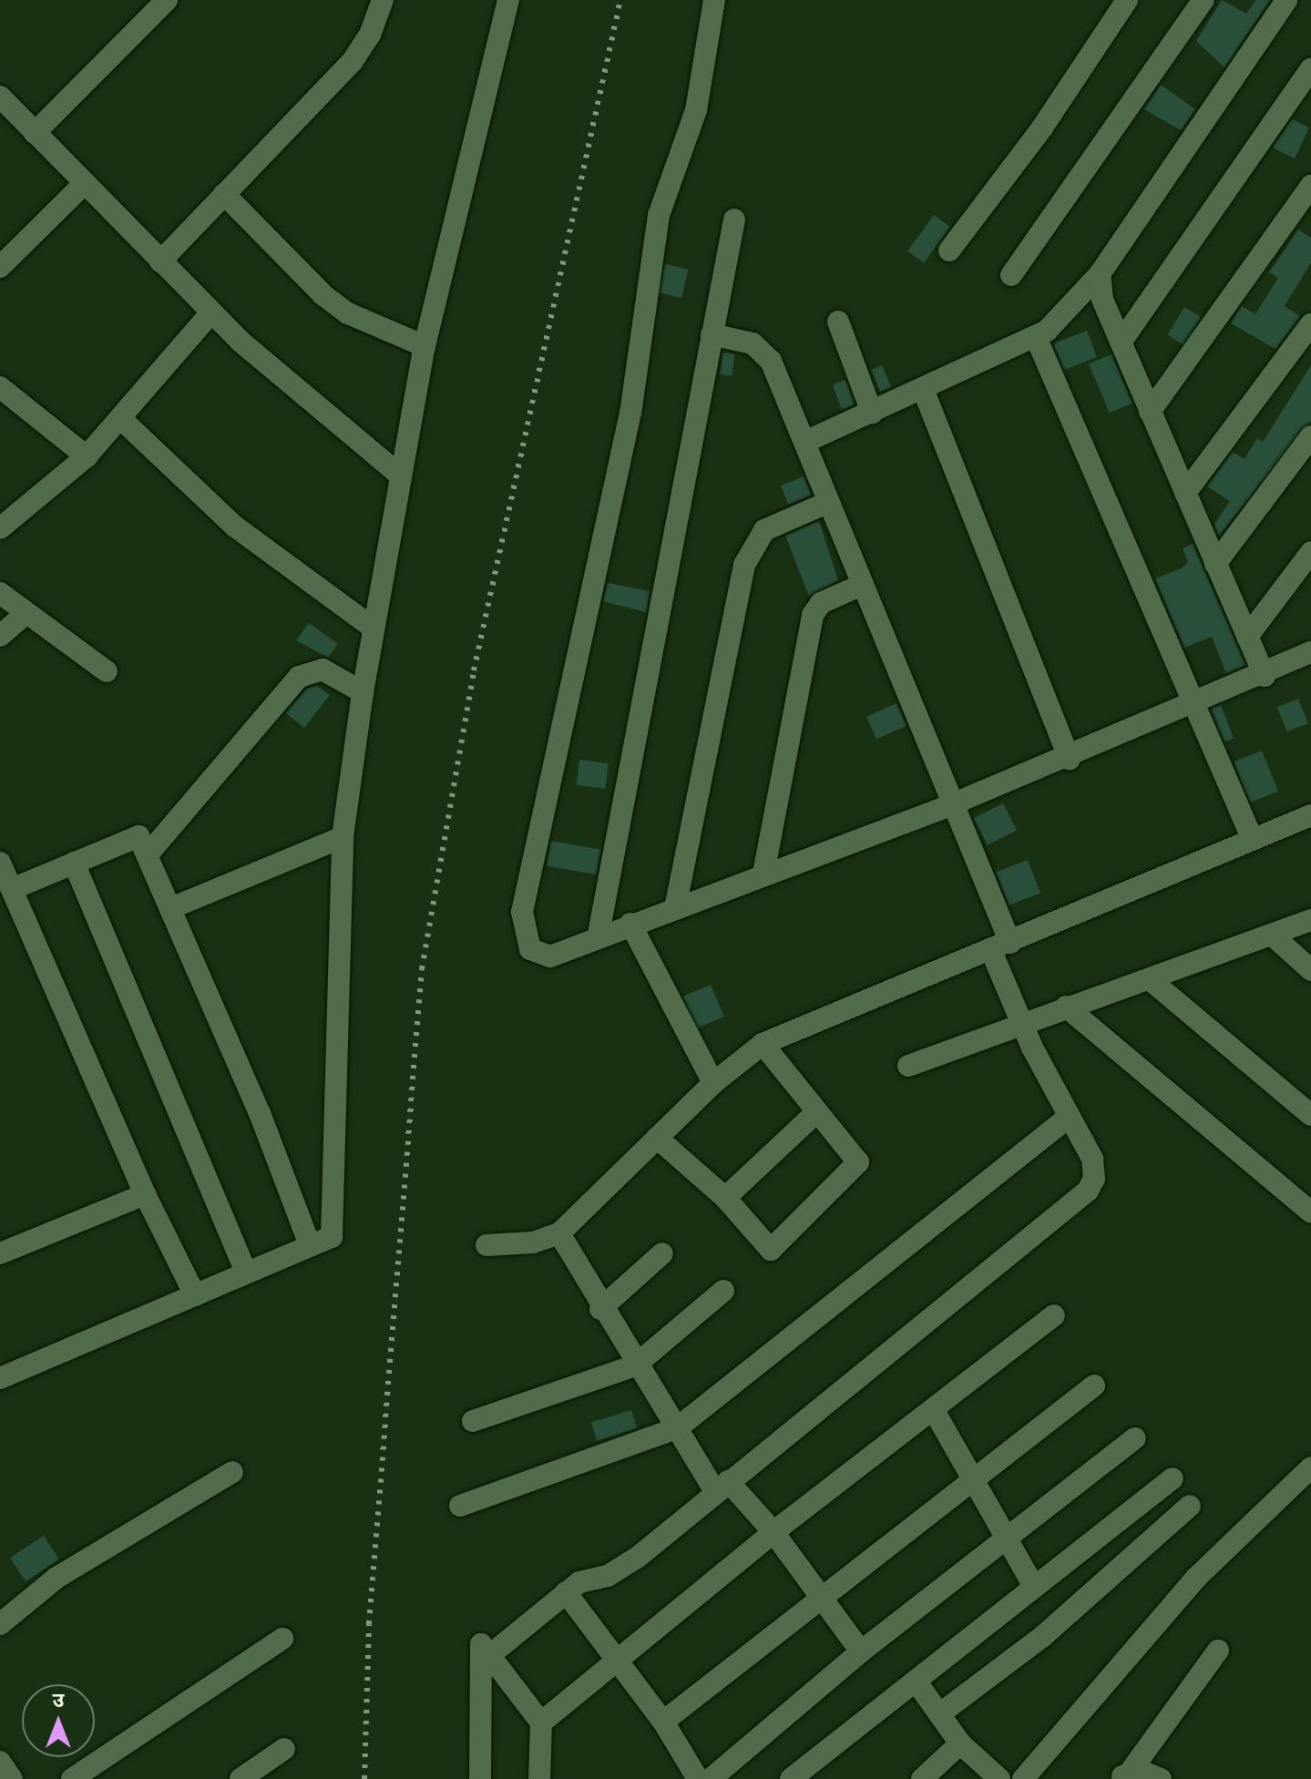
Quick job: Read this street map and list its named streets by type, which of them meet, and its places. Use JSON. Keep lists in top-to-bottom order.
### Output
{
  "north": "top"
}
